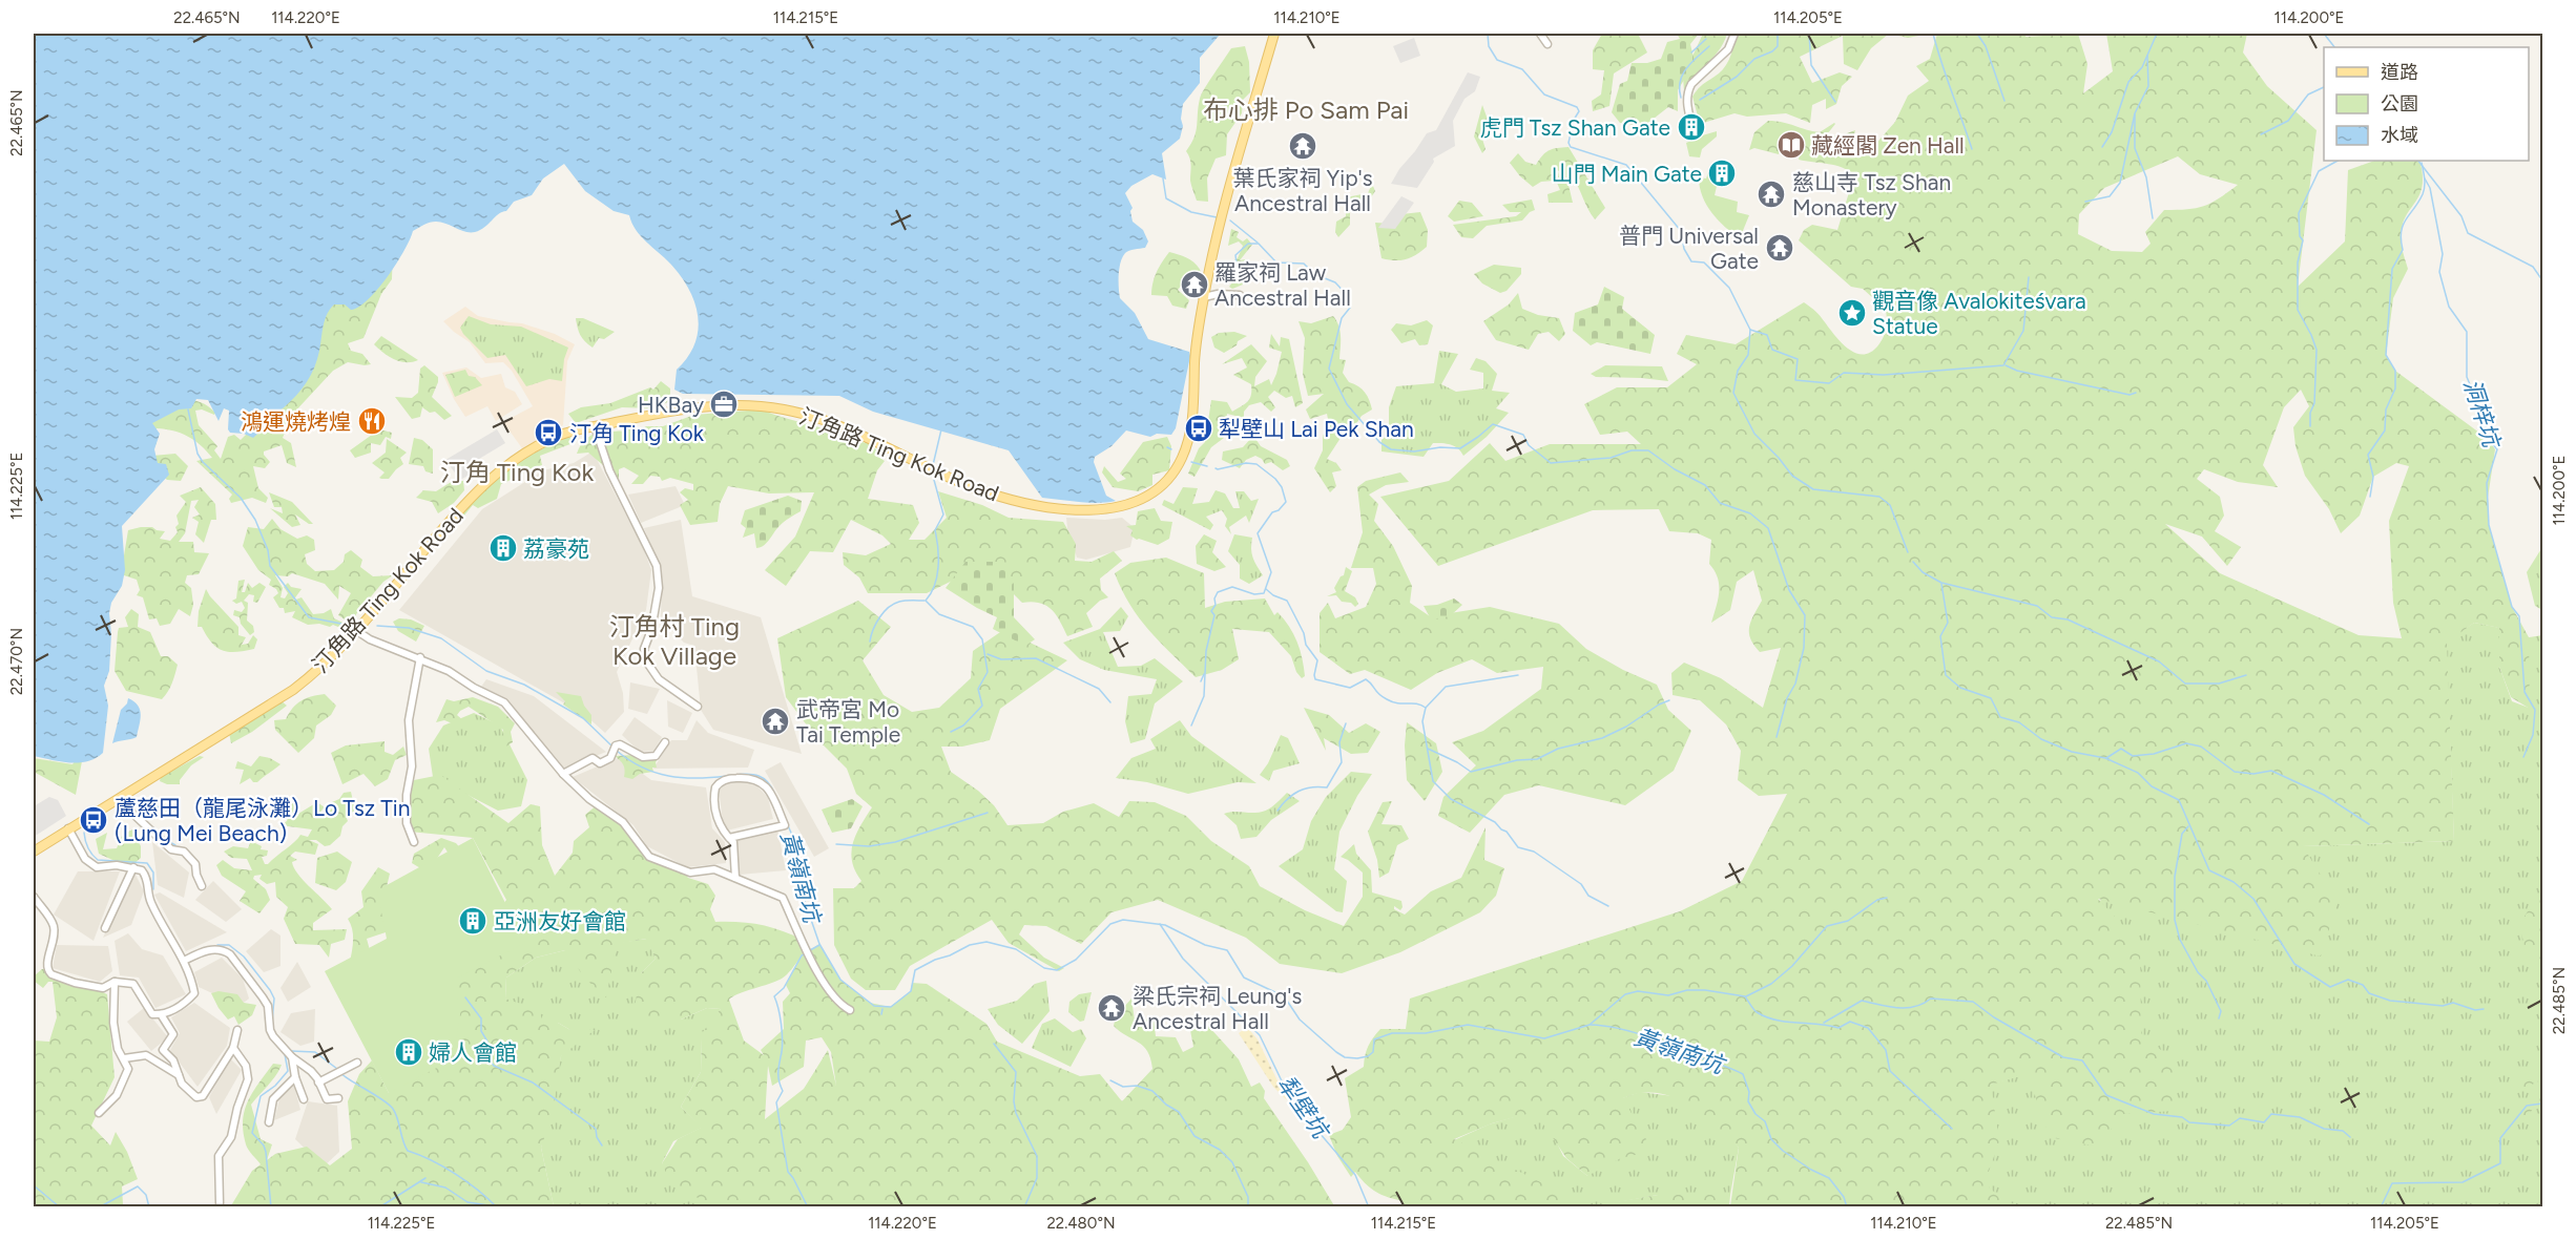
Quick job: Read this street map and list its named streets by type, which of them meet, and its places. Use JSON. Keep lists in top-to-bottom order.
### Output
{
  "streets": {
    "main road": ["汀角路 Ting Kok Road"]
  },
  "districts": ["布心排 Po Sam Pai", "汀角 Ting Kok", "汀角村 Ting Kok Village"],
  "water": ["洞梓坑", "黃嶺南坑", "犁壁坑"],
  "places": {
    "building": [
      "虎門 Tsz Shan Gate",
      "山門 Main Gate",
      "荔豪苑",
      "亞洲友好會館",
      "婦人會館"
    ],
    "library": ["藏經閣 Zen Hall"],
    "temple": [
      "葉氏家祠 Yip's Ancestral Hall",
      "慈山寺 Tsz Shan Monastery",
      "普門 Universal Gate",
      "羅家祠 Law Ancestral Hall",
      "武帝宮 Mo Tai Temple",
      "梁氏宗祠 Leung's Ancestral Hall"
    ],
    "place": ["觀音像 Avalokiteśvara Statue"],
    "office": ["HKBay"],
    "restaurant": ["鴻運燒烤煌"],
    "bus stop": ["犁壁山 Lai Pek Shan", "汀角 Ting Kok", "蘆慈田（龍尾泳灘）Lo Tsz Tin (Lung Mei Beach)"]
  },
  "legend": ["道路", "公園", "水域"],
  "coordinates": [
    "22.465°N",
    "114.220°E",
    "114.215°E",
    "114.210°E",
    "114.205°E",
    "114.200°E",
    "114.225°E",
    "22.470°N",
    "22.485°N",
    "22.480°N"
  ]
}
